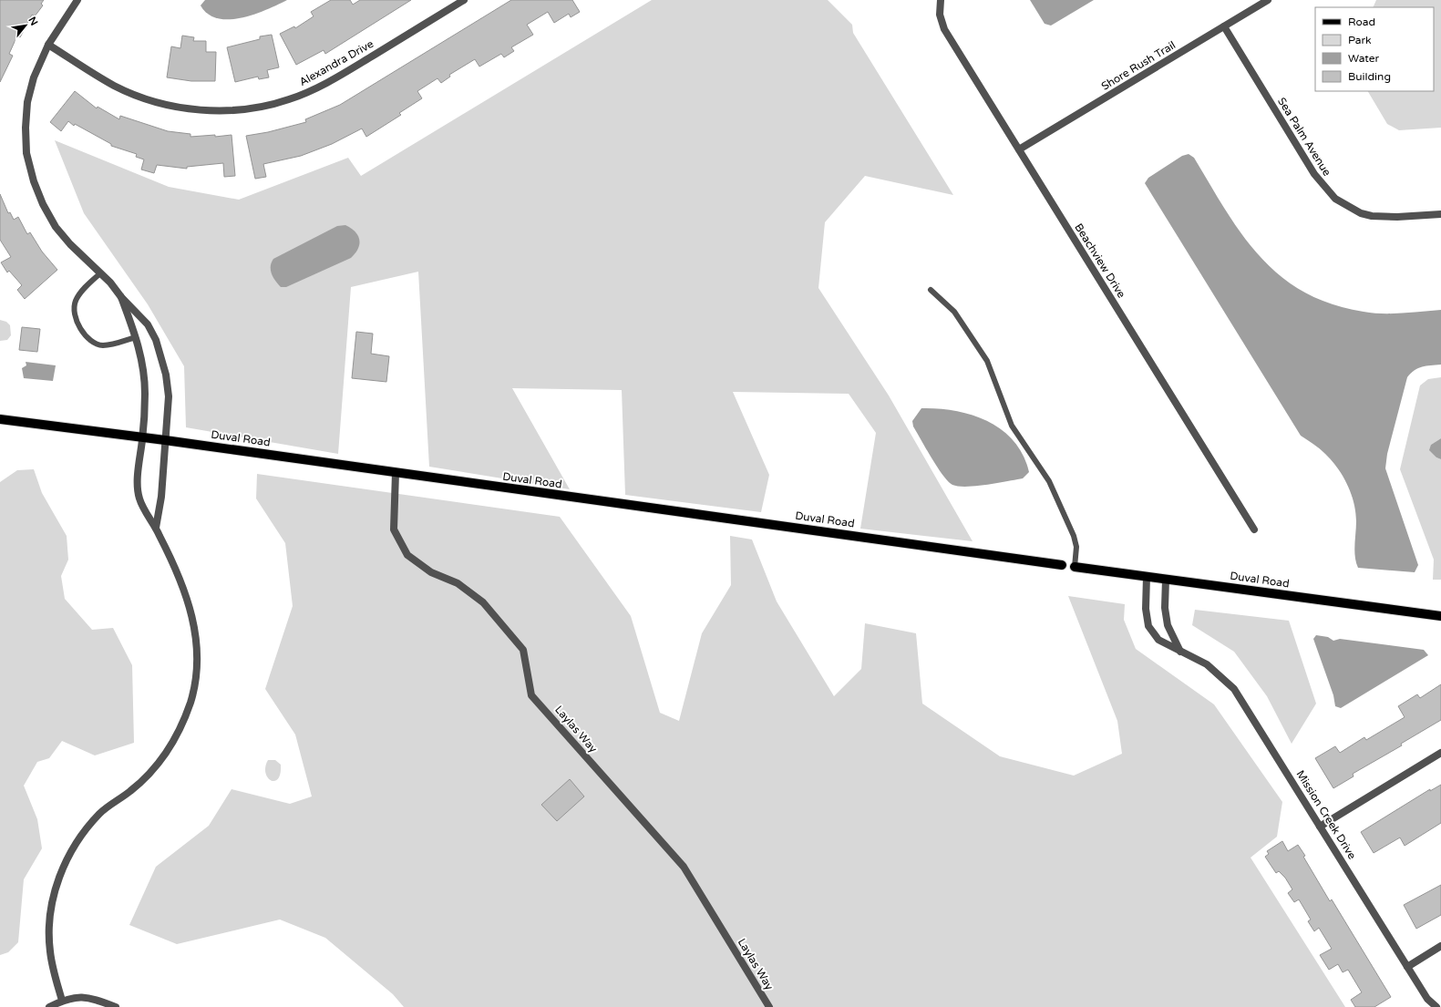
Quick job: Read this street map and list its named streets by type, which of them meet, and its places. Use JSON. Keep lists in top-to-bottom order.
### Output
{
  "streets": {
    "main road": ["Duval Road"],
    "street": [
      "Alexandra Drive",
      "Shore Rush Trail",
      "Sea Palm Avenue",
      "Beachview Drive",
      "Laylas Way",
      "Mission Creek Drive"
    ]
  },
  "crossings": [
    ["Shore Rush Trail", "Sea Palm Avenue"],
    ["Shore Rush Trail", "Beachview Drive"],
    ["Duval Road", "Laylas Way"],
    ["Duval Road", "Mission Creek Drive"]
  ],
  "legend": [
    "Road",
    "Park",
    "Water",
    "Building"
  ],
  "north": "top right"
}
